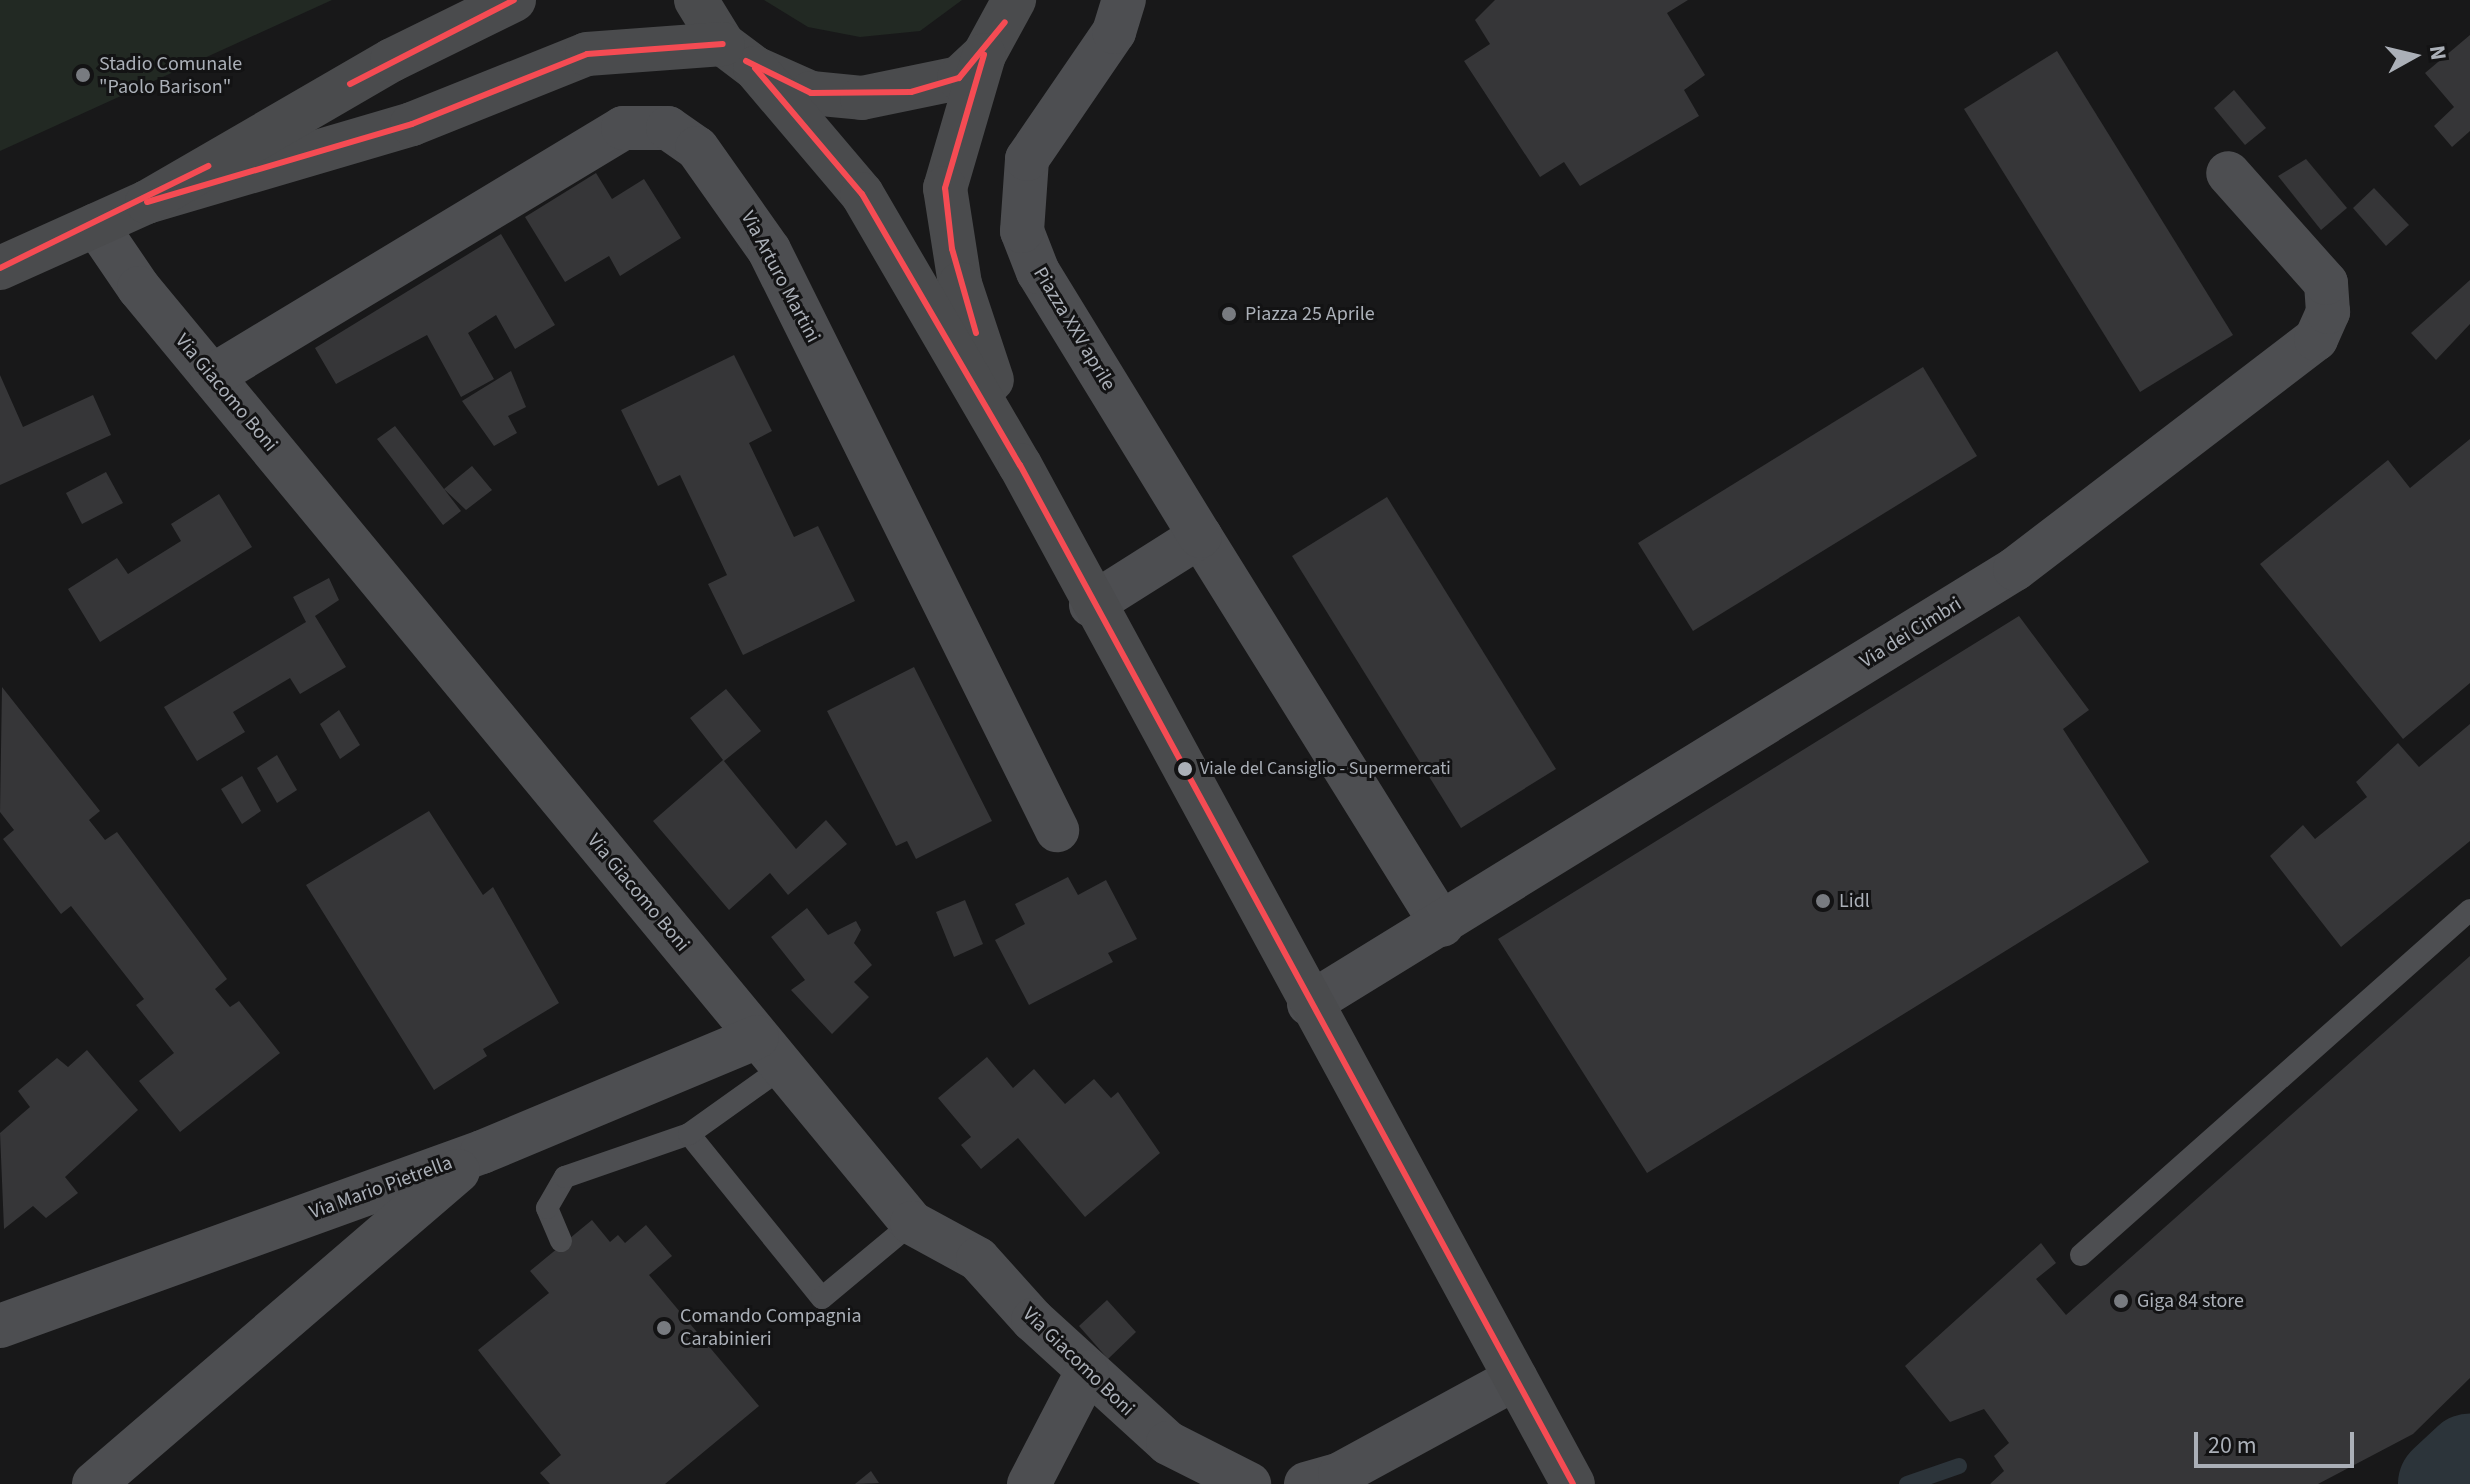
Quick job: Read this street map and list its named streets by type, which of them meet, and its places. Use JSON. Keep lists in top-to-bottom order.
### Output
{
  "streets": {
    "street": [
      "Via Arturo Martini",
      "Piazza XXV aprile",
      "Via Giacomo Boni",
      "Via dei Cimbri",
      "Via Mario Pietrella"
    ]
  },
  "crossings": [
    ["Via Arturo Martini", "Via Giacomo Boni"],
    ["Piazza XXV aprile", "Via dei Cimbri"],
    ["Via Giacomo Boni", "Via Mario Pietrella"]
  ],
  "places": [
    "Stadio Comunale \"Paolo Barison\"",
    "Piazza 25 Aprile",
    "Viale del Cansiglio - Supermercati",
    "Lidl",
    "Giga 84 store",
    "Comando Compagnia Carabinieri"
  ],
  "scale_bar": "20 m",
  "north": "right"
}
